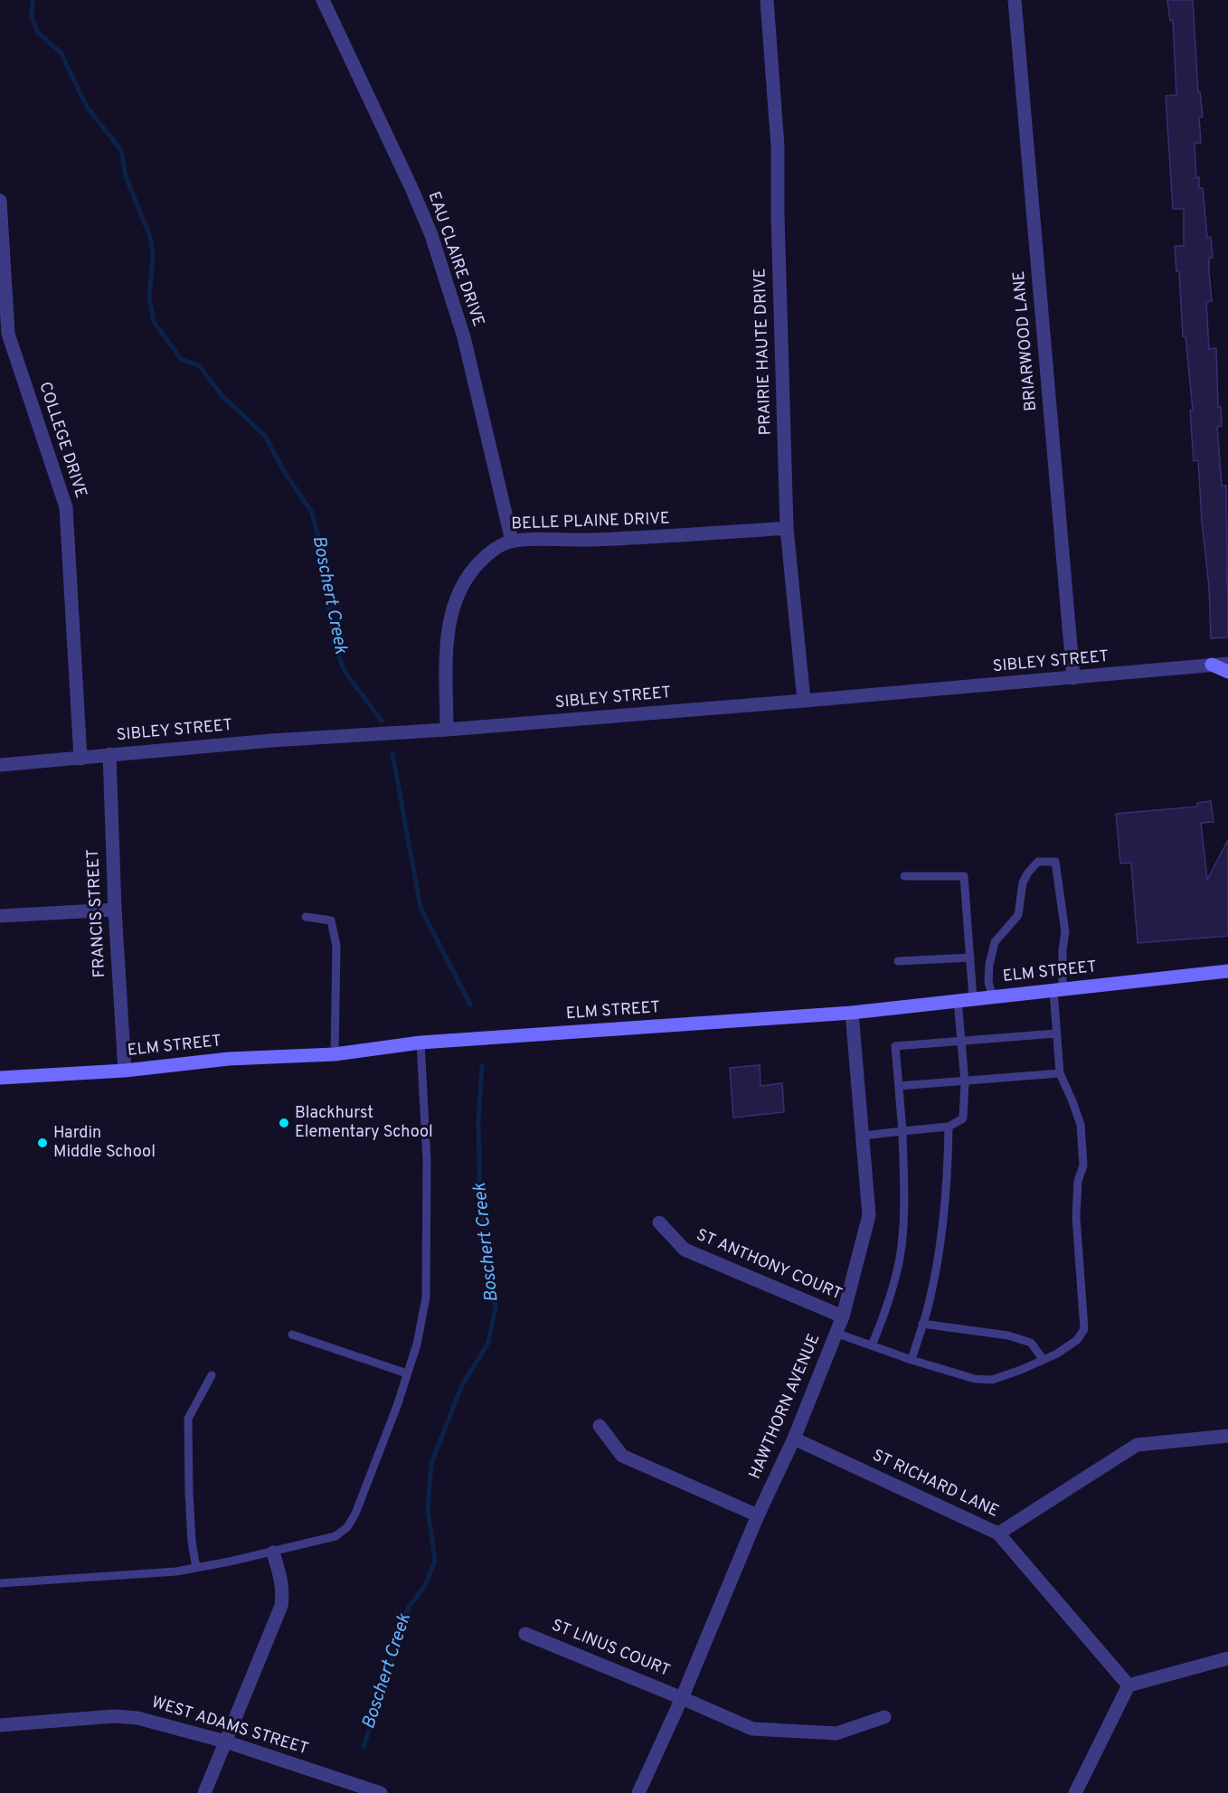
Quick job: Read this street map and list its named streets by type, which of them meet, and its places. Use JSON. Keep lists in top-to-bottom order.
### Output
{
  "streets": {
    "main road": ["ELM STREET"],
    "street": [
      "EAU CLAIRE DRIVE",
      "BRIARWOOD LANE",
      "PRAIRIE HAUTE DRIVE",
      "COLLEGE DRIVE",
      "BELLE PLAINE DRIVE",
      "SIBLEY STREET",
      "FRANCIS STREET",
      "ST ANTHONY COURT",
      "HAWTHORN AVENUE",
      "ST RICHARD LANE",
      "ST LINUS COURT",
      "WEST ADAMS STREET"
    ]
  },
  "crossings": [
    ["EAU CLAIRE DRIVE", "BELLE PLAINE DRIVE"],
    ["BRIARWOOD LANE", "SIBLEY STREET"],
    ["PRAIRIE HAUTE DRIVE", "BELLE PLAINE DRIVE"],
    ["PRAIRIE HAUTE DRIVE", "SIBLEY STREET"],
    ["COLLEGE DRIVE", "SIBLEY STREET"],
    ["BELLE PLAINE DRIVE", "SIBLEY STREET"],
    ["SIBLEY STREET", "FRANCIS STREET"],
    ["FRANCIS STREET", "ELM STREET"],
    ["ELM STREET", "HAWTHORN AVENUE"],
    ["ST ANTHONY COURT", "HAWTHORN AVENUE"],
    ["HAWTHORN AVENUE", "ST RICHARD LANE"],
    ["HAWTHORN AVENUE", "ST LINUS COURT"]
  ],
  "water": ["Boschert Creek"],
  "places": ["Blackhurst Elementary School", "Hardin Middle School"]
}
